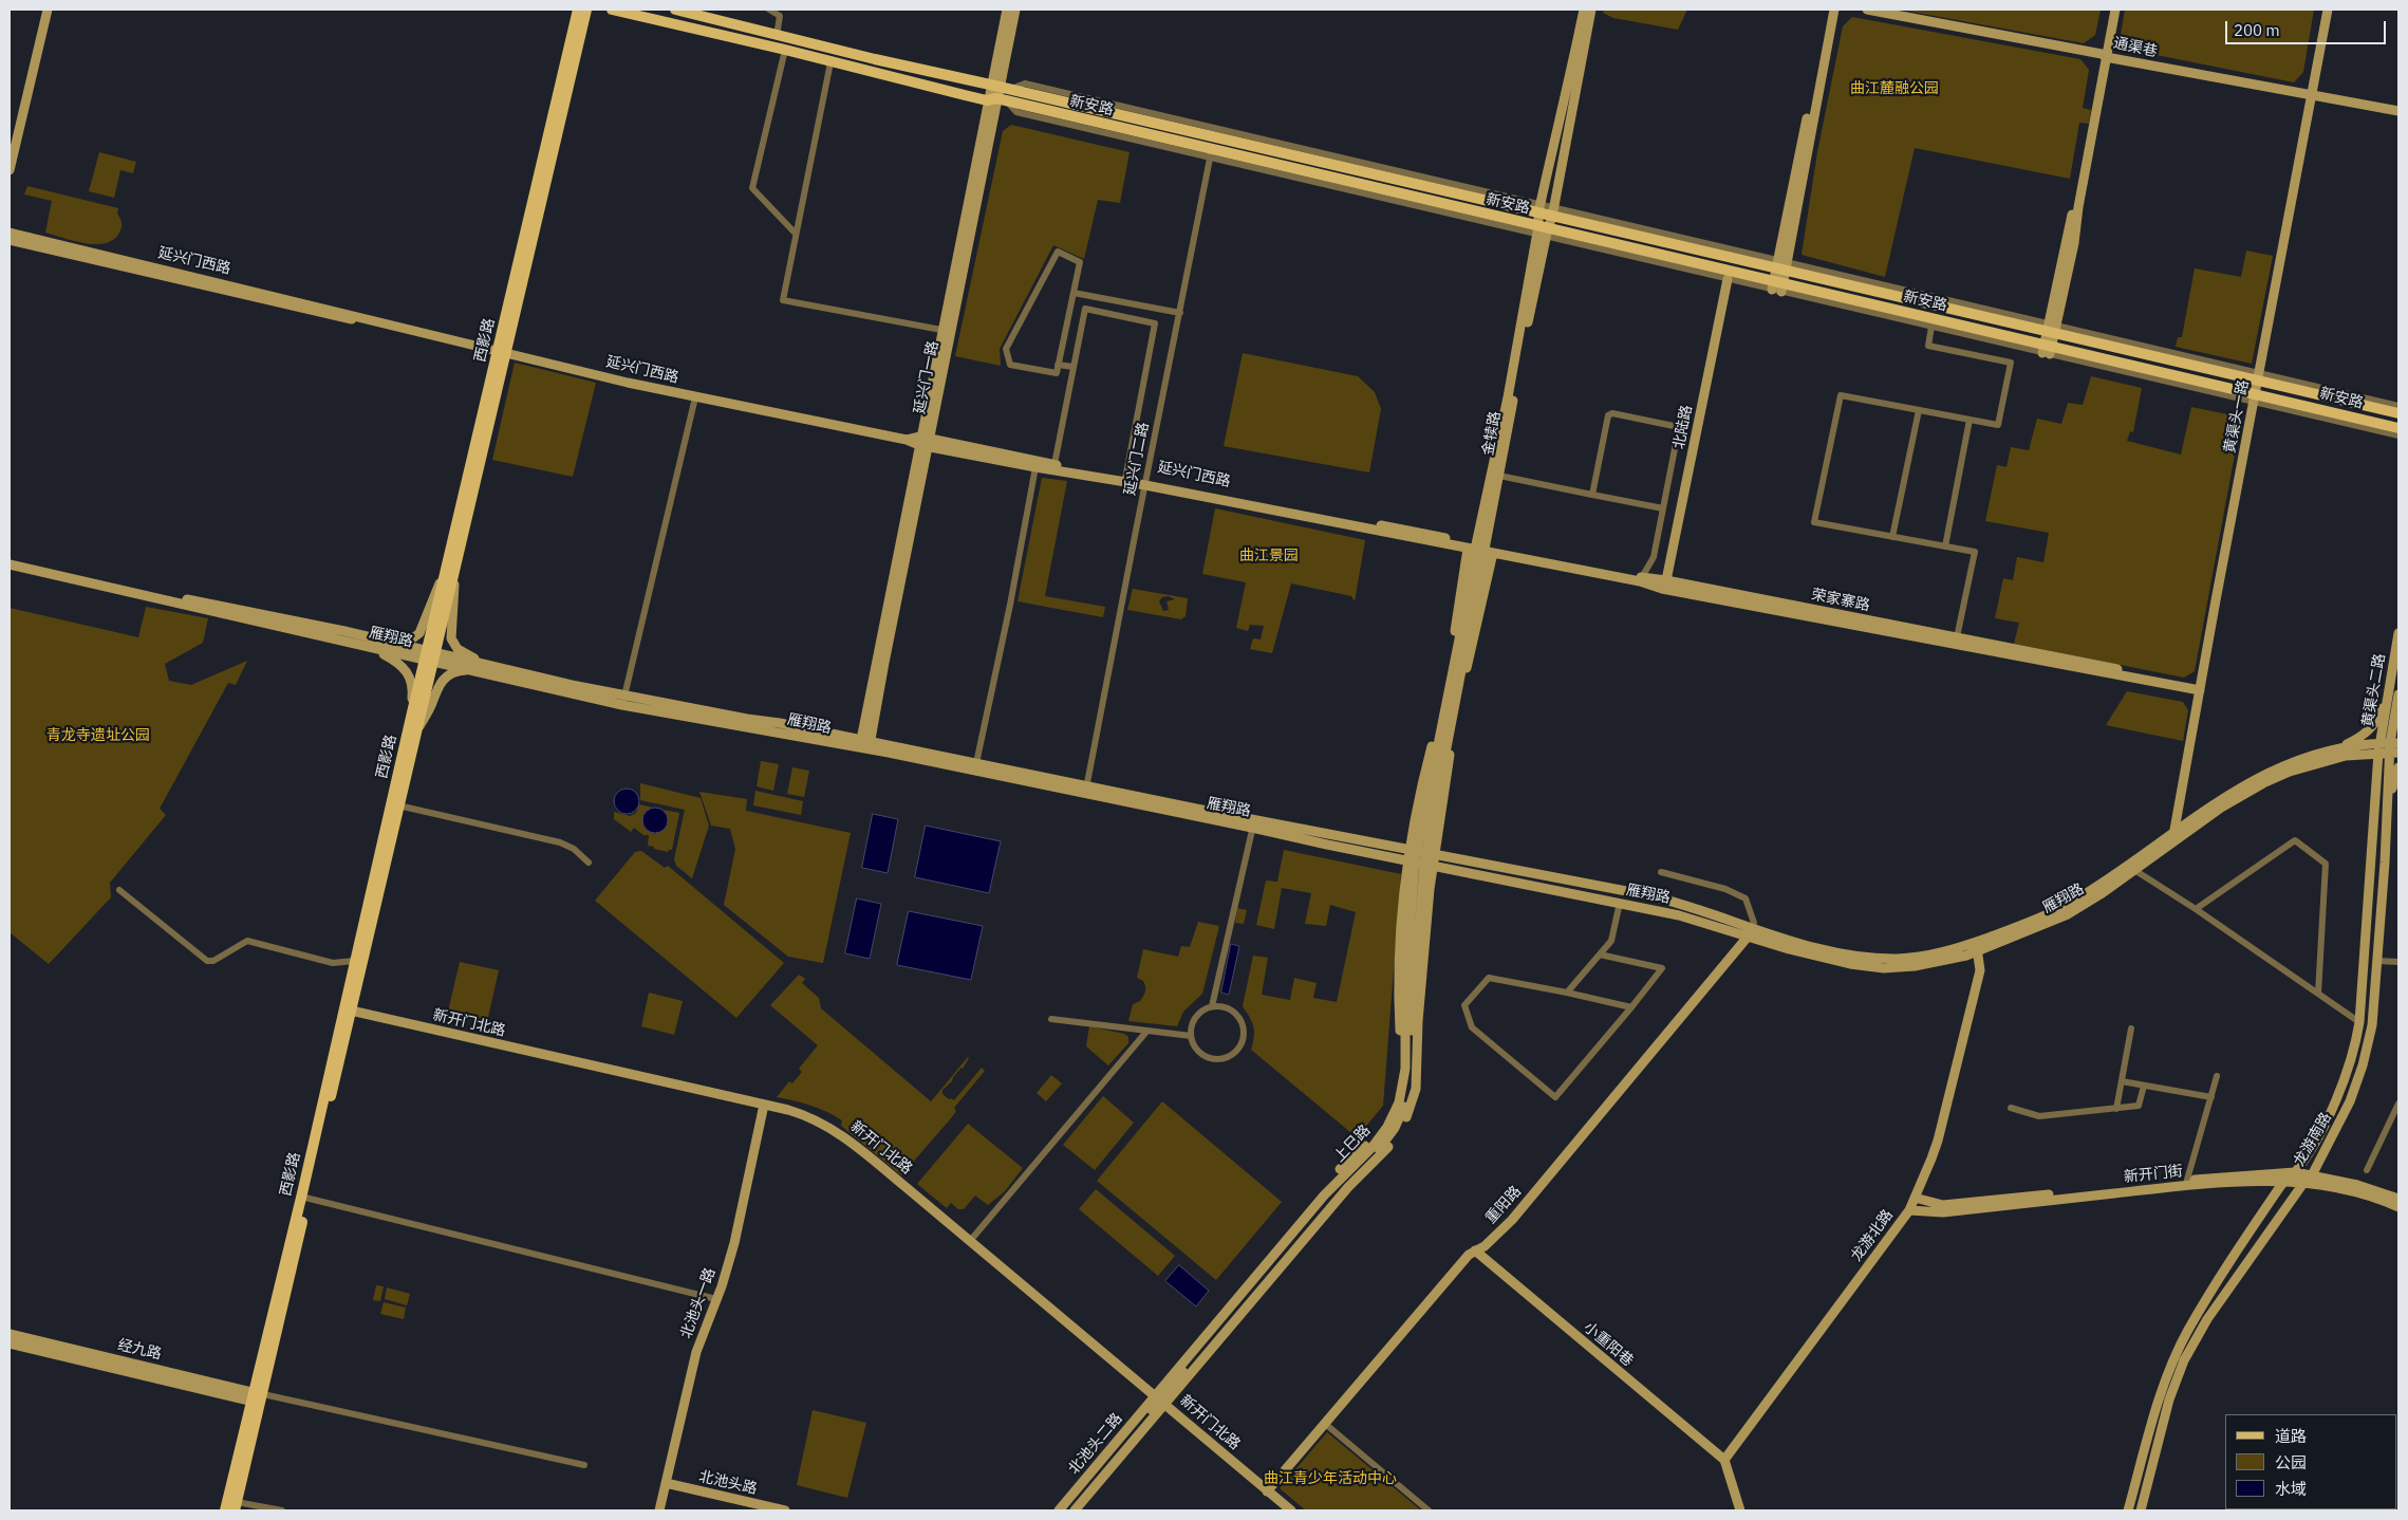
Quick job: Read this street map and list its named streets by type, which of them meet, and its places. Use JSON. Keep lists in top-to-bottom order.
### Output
{
  "streets": {
    "main road": ["新安路", "西影路"],
    "street": [
      "通渠巷",
      "延兴门西路",
      "延兴门一路",
      "黄渠头一路",
      "北陆路",
      "金犊路",
      "延兴门二路",
      "荣家寨路",
      "雁翔路",
      "黄渠头二路",
      "新开门北路",
      "龙游南路",
      "上巳路",
      "新开门街",
      "重阳路",
      "龙游北路",
      "北池头一路",
      "小重阳巷",
      "经九路",
      "北池头二路",
      "北池头路"
    ]
  },
  "crossings": [
    ["通渠巷", "黄渠头一路"],
    ["新安路", "延兴门一路"],
    ["新安路", "黄渠头一路"],
    ["新安路", "金犊路"],
    ["新安路", "延兴门二路"],
    ["延兴门西路", "西影路"],
    ["延兴门西路", "延兴门一路"],
    ["延兴门西路", "金犊路"],
    ["延兴门西路", "延兴门二路"],
    ["延兴门西路", "荣家寨路"],
    ["西影路", "雁翔路"],
    ["西影路", "新开门北路"],
    ["西影路", "经九路"],
    ["延兴门一路", "雁翔路"],
    ["黄渠头一路", "荣家寨路"],
    ["黄渠头一路", "雁翔路"],
    ["北陆路", "荣家寨路"],
    ["金犊路", "荣家寨路"],
    ["金犊路", "雁翔路"],
    ["金犊路", "上巳路"],
    ["延兴门二路", "雁翔路"],
    ["雁翔路", "黄渠头二路"],
    ["雁翔路", "龙游南路"],
    ["雁翔路", "上巳路"],
    ["雁翔路", "重阳路"],
    ["雁翔路", "龙游北路"],
    ["黄渠头二路", "龙游南路"],
    ["新开门北路", "上巳路"],
    ["新开门北路", "重阳路"],
    ["新开门北路", "北池头一路"],
    ["新开门北路", "北池头二路"],
    ["龙游南路", "新开门街"],
    ["上巳路", "北池头二路"],
    ["新开门街", "龙游北路"],
    ["重阳路", "小重阳巷"],
    ["龙游北路", "小重阳巷"],
    ["北池头一路", "北池头路"]
  ],
  "parks": [
    "曲江麓融公园",
    "曲江景园",
    "青龙寺遗址公园",
    "曲江青少年活动中心"
  ],
  "legend": ["道路", "公园", "水域"],
  "scale_bar": "200 m"
}
